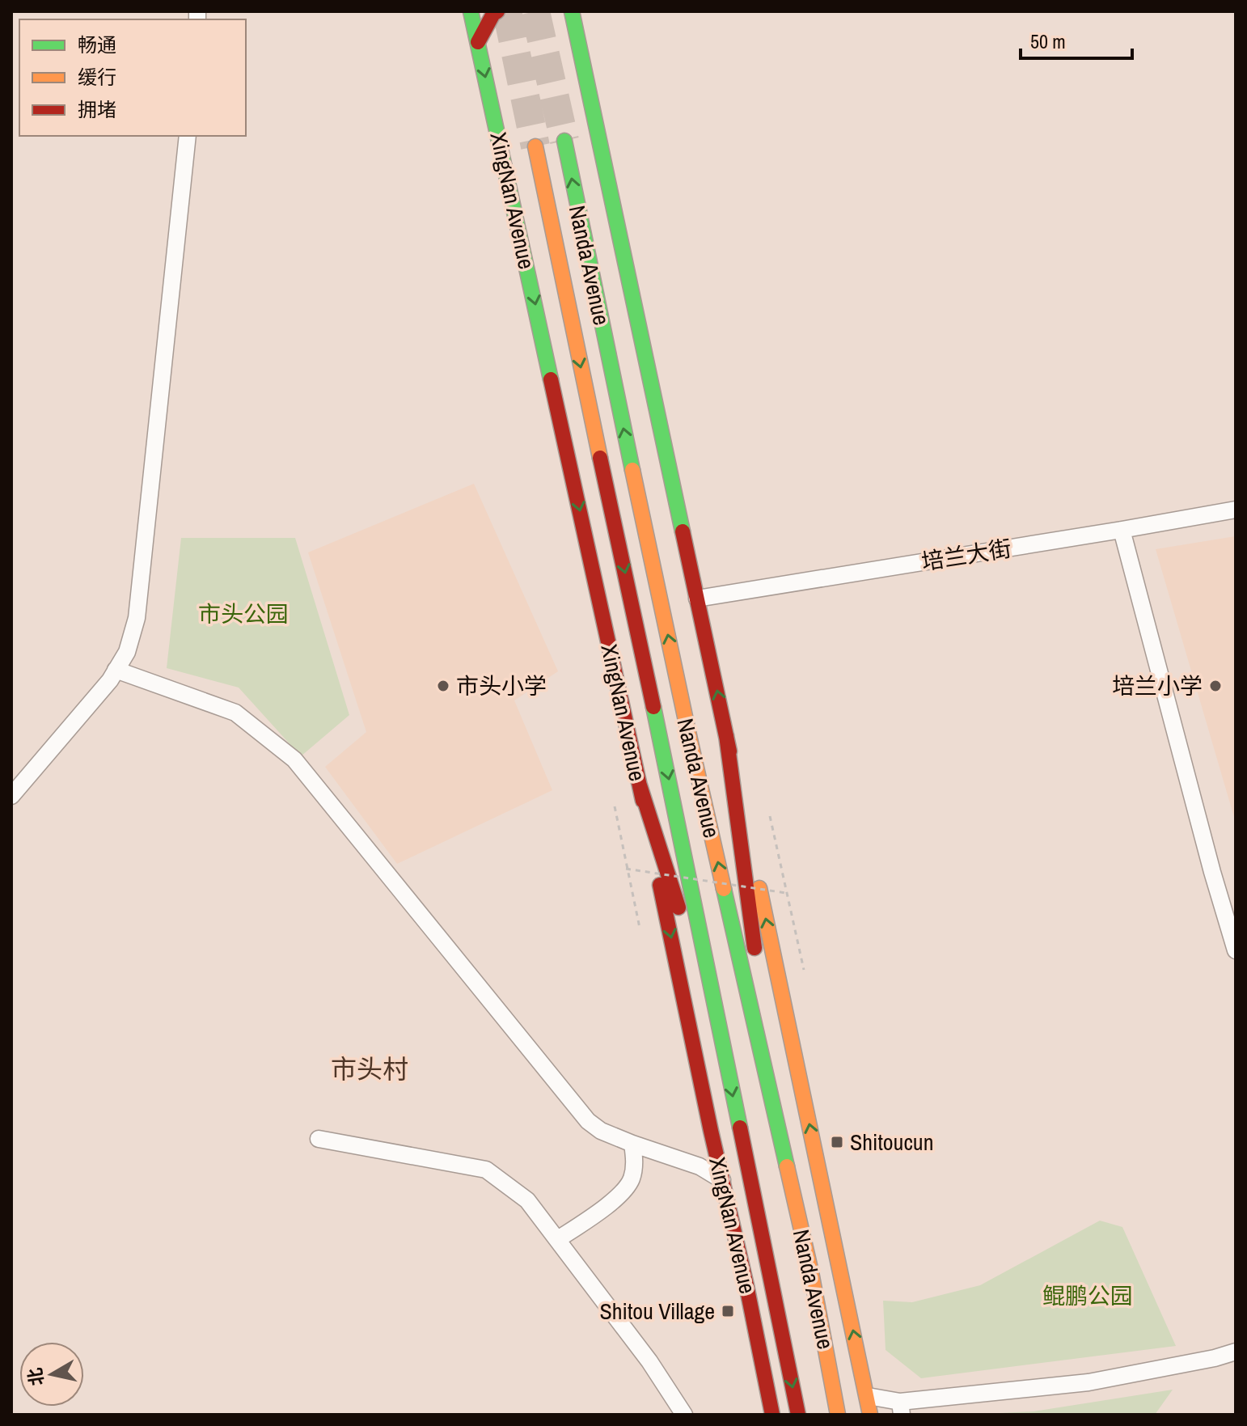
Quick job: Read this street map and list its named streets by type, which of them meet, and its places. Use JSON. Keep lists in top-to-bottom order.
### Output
{
  "streets": {
    "main road": ["XingNan Avenue", "Nanda Avenue"],
    "street": ["培兰大街"]
  },
  "districts": ["市头村"],
  "parks": ["市头公园", "鲲鹏公园"],
  "places": {
    "other": ["市头小学", "培兰小学"],
    "transit": ["Shitoucun", "Shitou Village"]
  },
  "legend": ["畅通", "缓行", "拥堵"],
  "scale_bar": "50 m",
  "north": "left"
}
